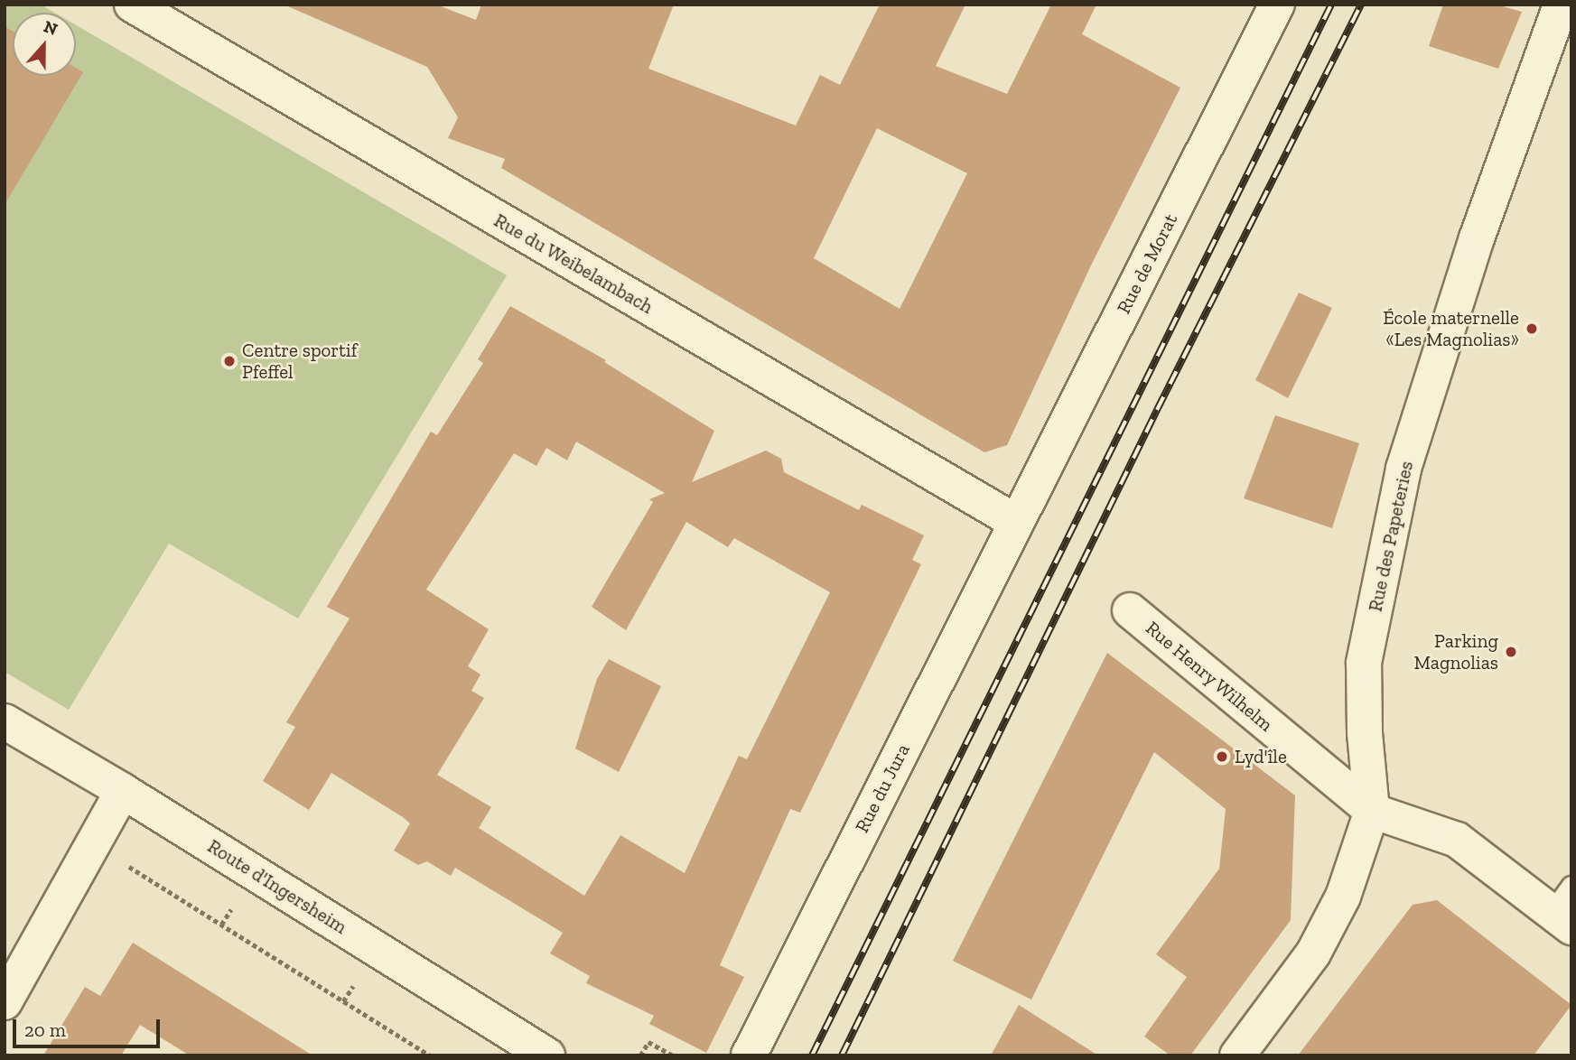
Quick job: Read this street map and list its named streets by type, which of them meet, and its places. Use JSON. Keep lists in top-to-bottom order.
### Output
{
  "streets": {
    "street": [
      "Rue du Weibelambach",
      "Rue de Morat",
      "Rue des Papeteries",
      "Rue Henry Wilhelm",
      "Rue du Jura",
      "Route d'Ingersheim"
    ]
  },
  "crossings": [
    ["Rue du Weibelambach", "Rue de Morat"],
    ["Rue du Weibelambach", "Rue du Jura"],
    ["Rue de Morat", "Rue du Jura"],
    ["Rue des Papeteries", "Rue Henry Wilhelm"]
  ],
  "places": [
    "École maternelle «Les Magnolias»",
    "Centre sportif Pfeffel",
    "Parking Magnolias",
    "Lyd'île"
  ],
  "scale_bar": "20 m",
  "north": "top"
}
